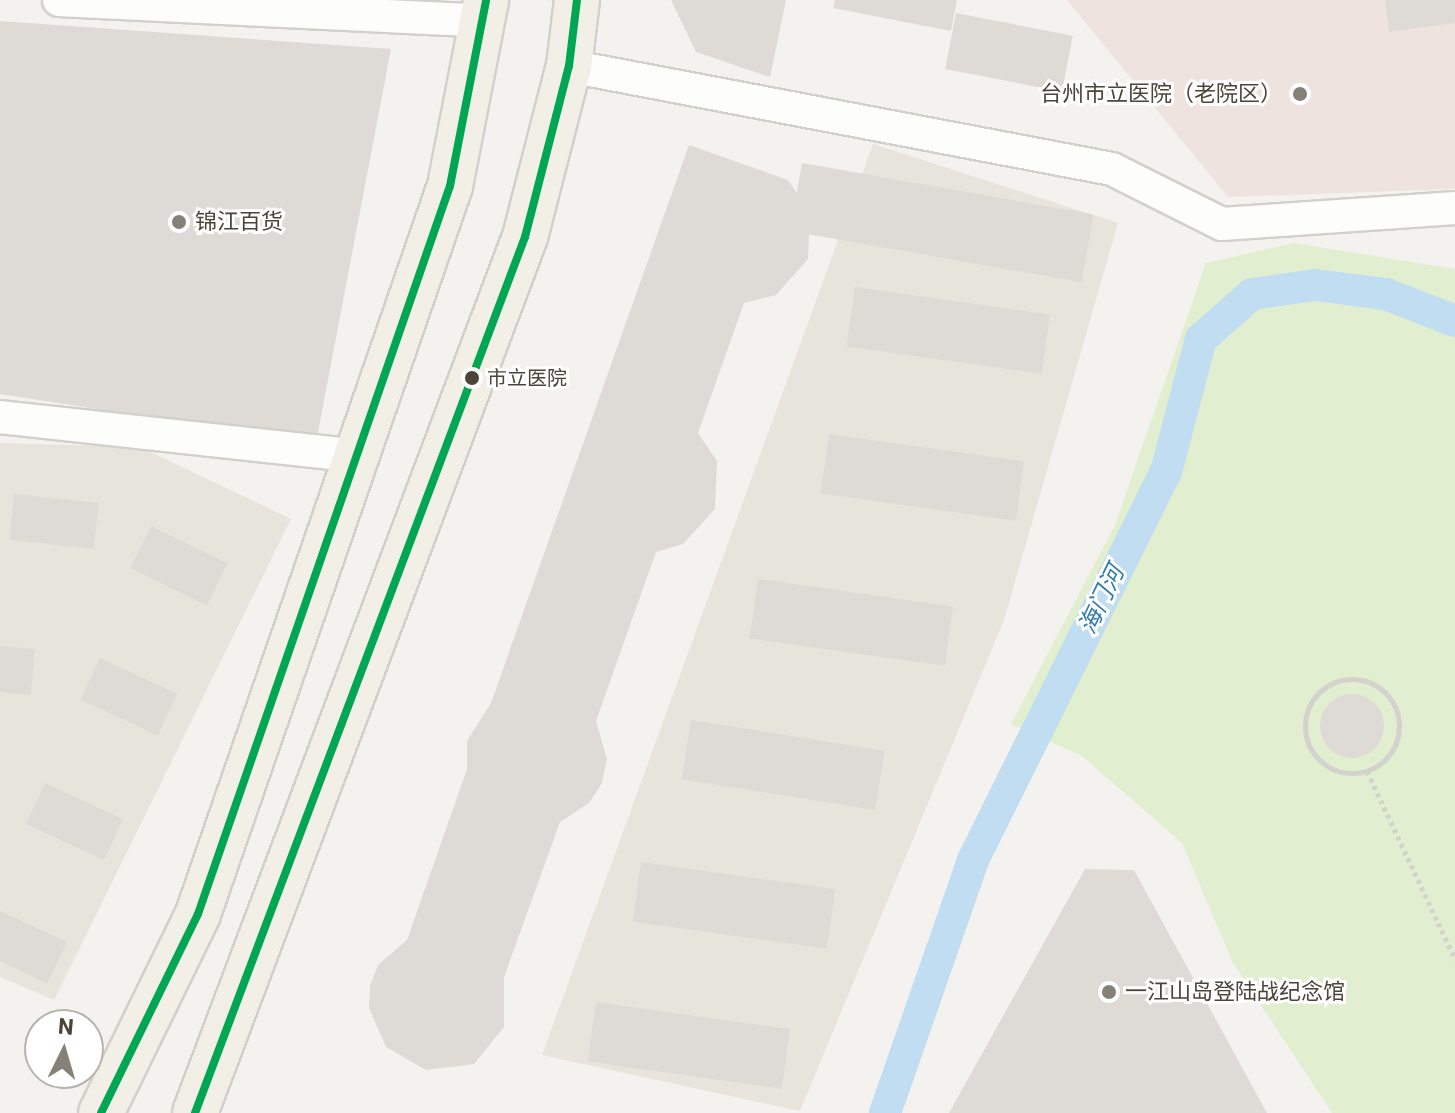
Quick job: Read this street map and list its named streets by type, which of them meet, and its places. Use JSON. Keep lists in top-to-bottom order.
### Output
{
  "water": ["海门河"],
  "places": [
    "台州市立医院（老院区）",
    "锦江百货",
    "市立医院",
    "一江山岛登陆战纪念馆"
  ],
  "north": "top"
}
